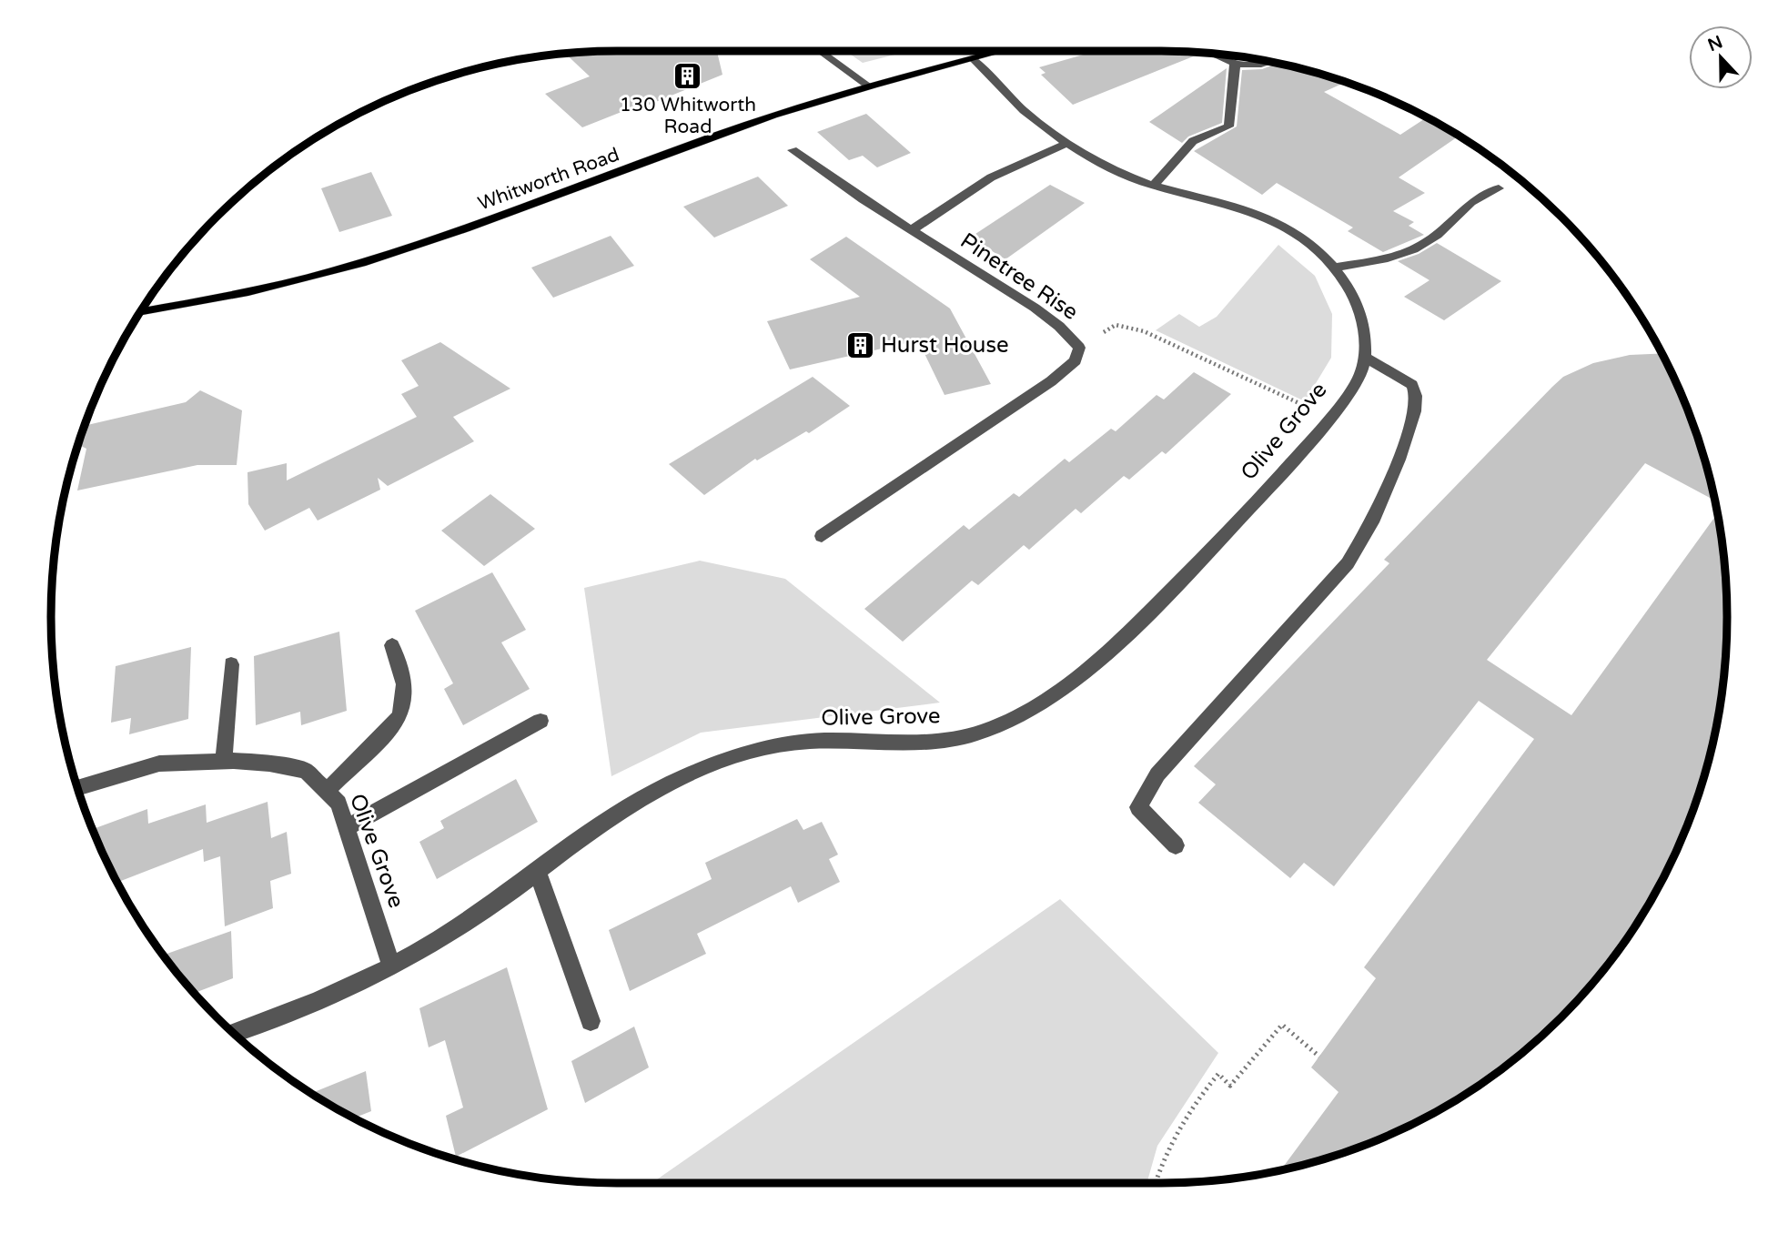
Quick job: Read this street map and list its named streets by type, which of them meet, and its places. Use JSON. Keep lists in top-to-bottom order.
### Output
{
  "streets": {
    "main road": ["Whitworth Road"],
    "street": ["Pinetree Rise", "Olive Grove"]
  },
  "crossings": [
    ["Whitworth Road", "Olive Grove"]
  ],
  "places": {
    "building": ["130 Whitworth Road", "Hurst House"]
  },
  "north": "top"
}
